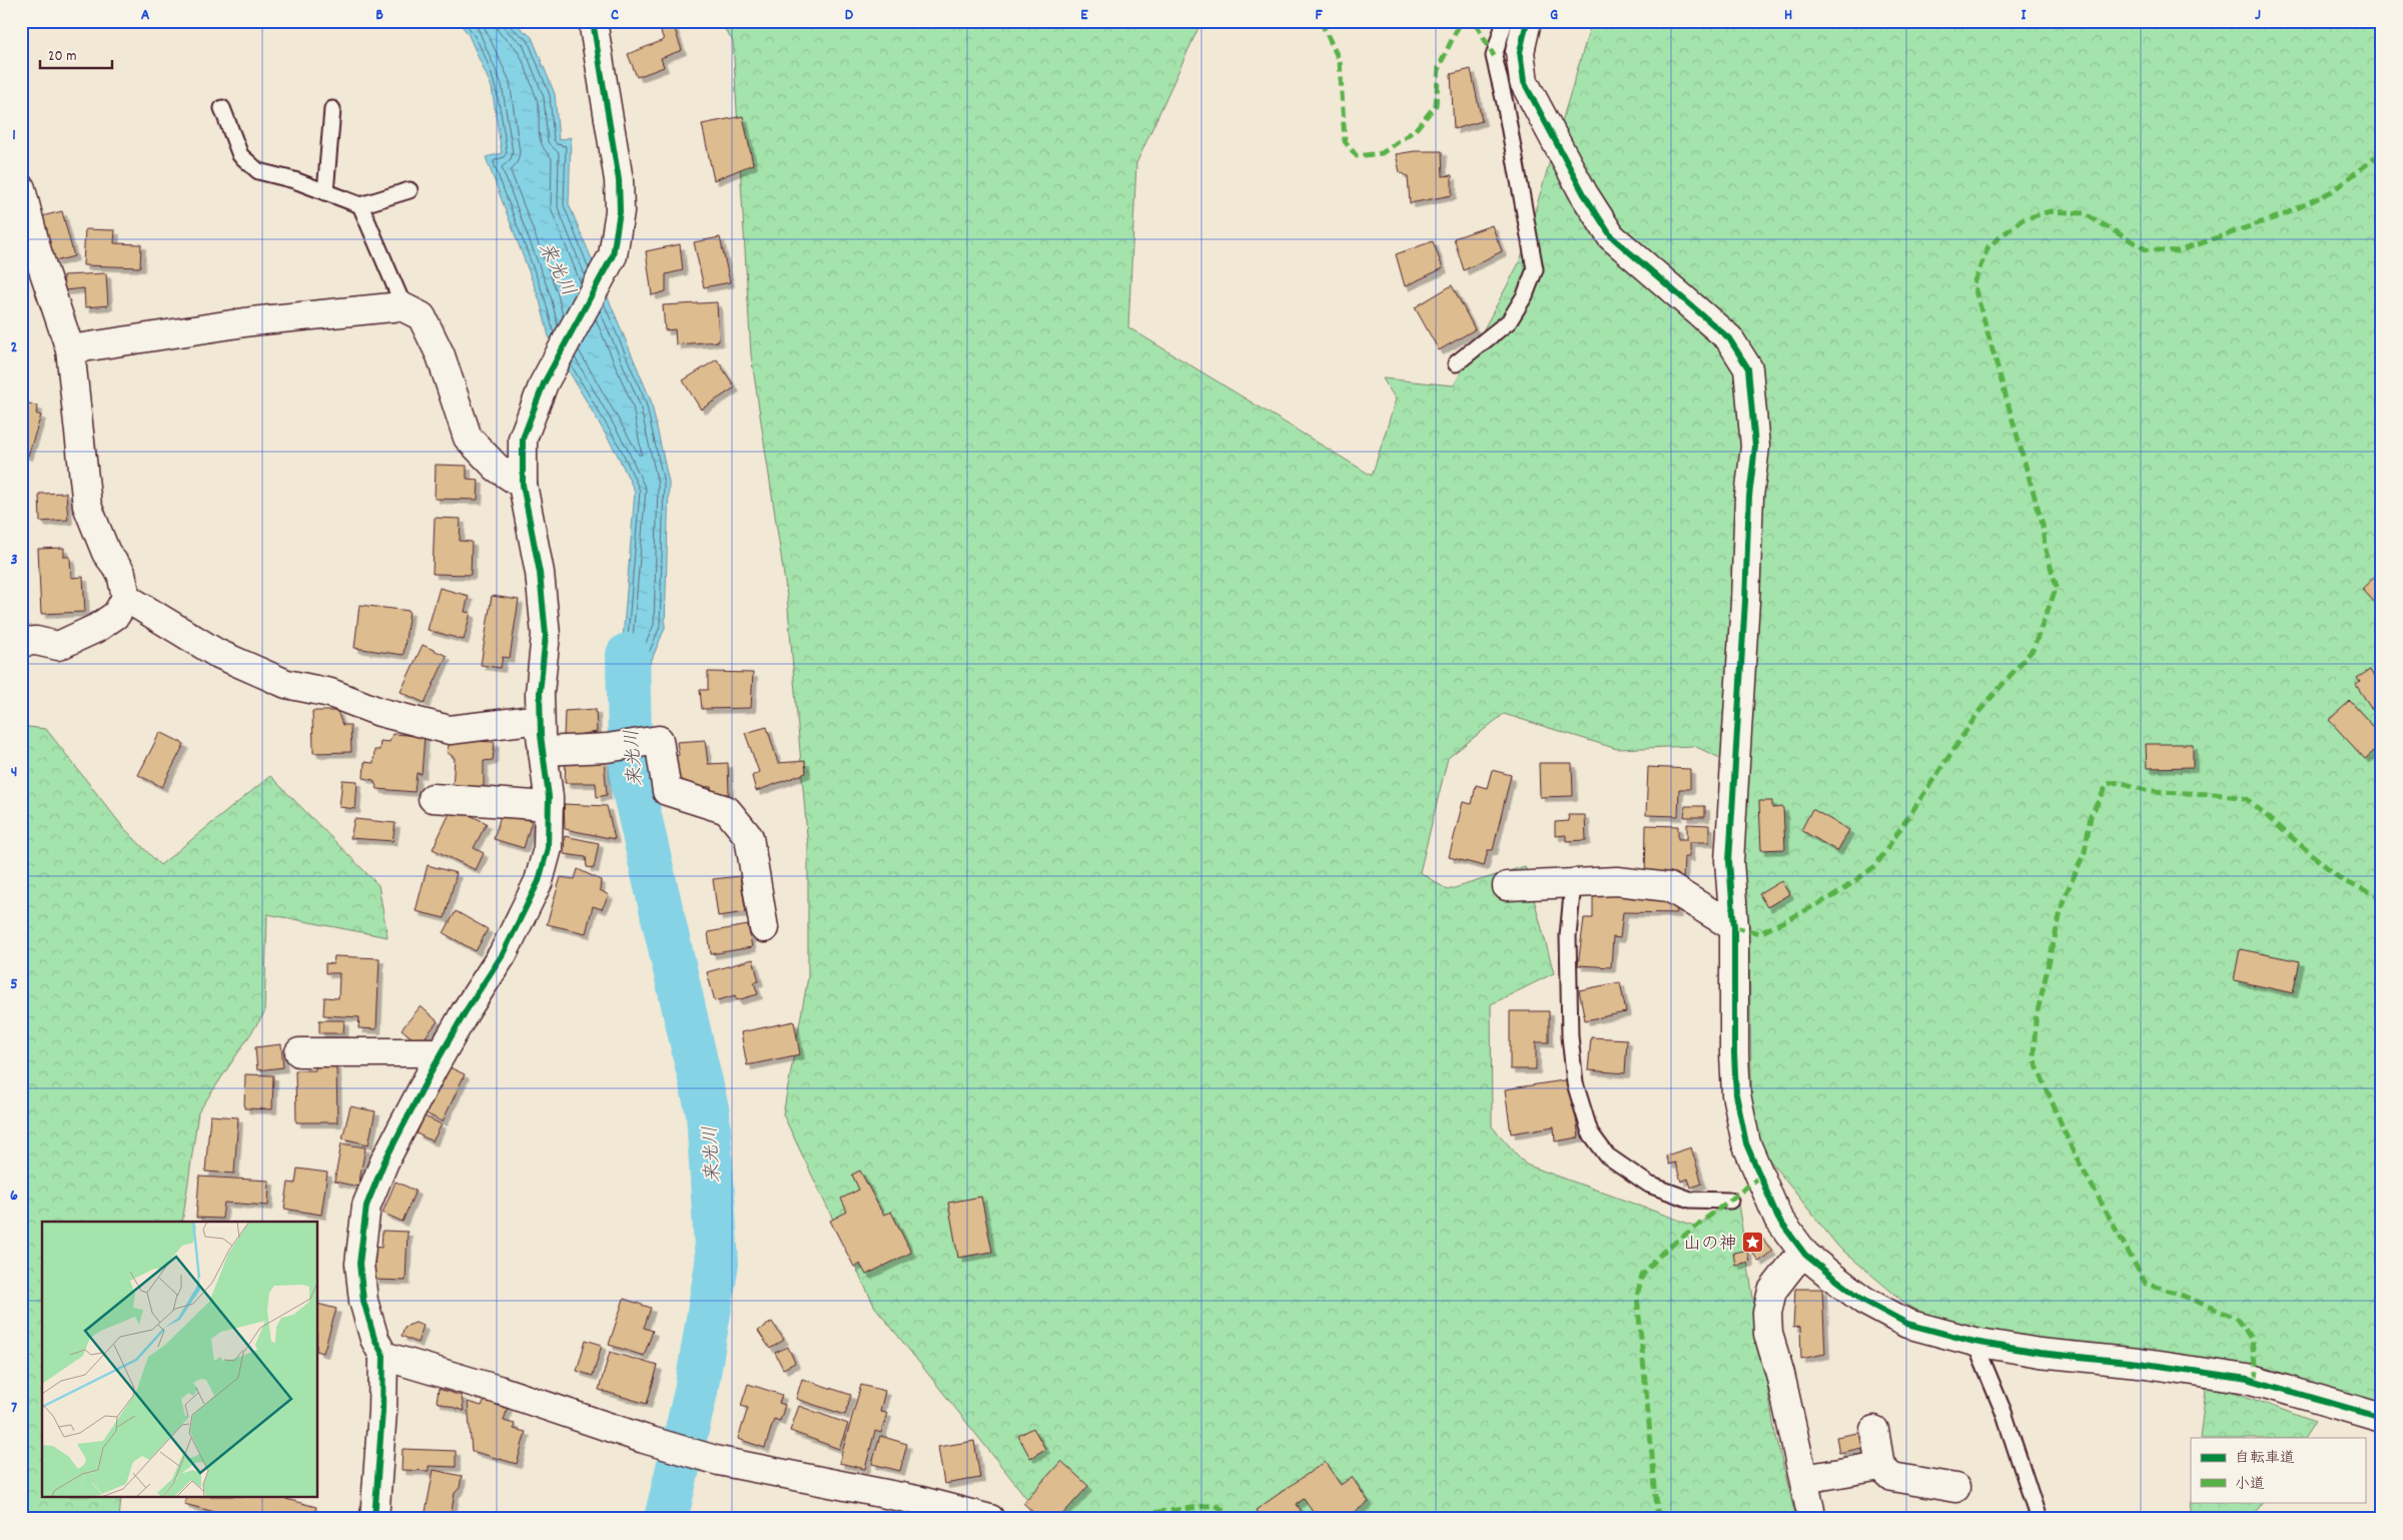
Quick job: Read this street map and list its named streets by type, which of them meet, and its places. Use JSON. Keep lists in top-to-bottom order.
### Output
{
  "water": ["来光川"],
  "places": {
    "place": ["山の神"]
  },
  "legend": ["自転車道", "小道"],
  "scale_bar": "20 m",
  "grid": {
    "columns": [
      "A",
      "B",
      "C",
      "D",
      "E",
      "F",
      "G",
      "H",
      "I",
      "J"
    ],
    "rows": [
      "1",
      "2",
      "3",
      "4",
      "5",
      "6",
      "7"
    ]
  }
}
